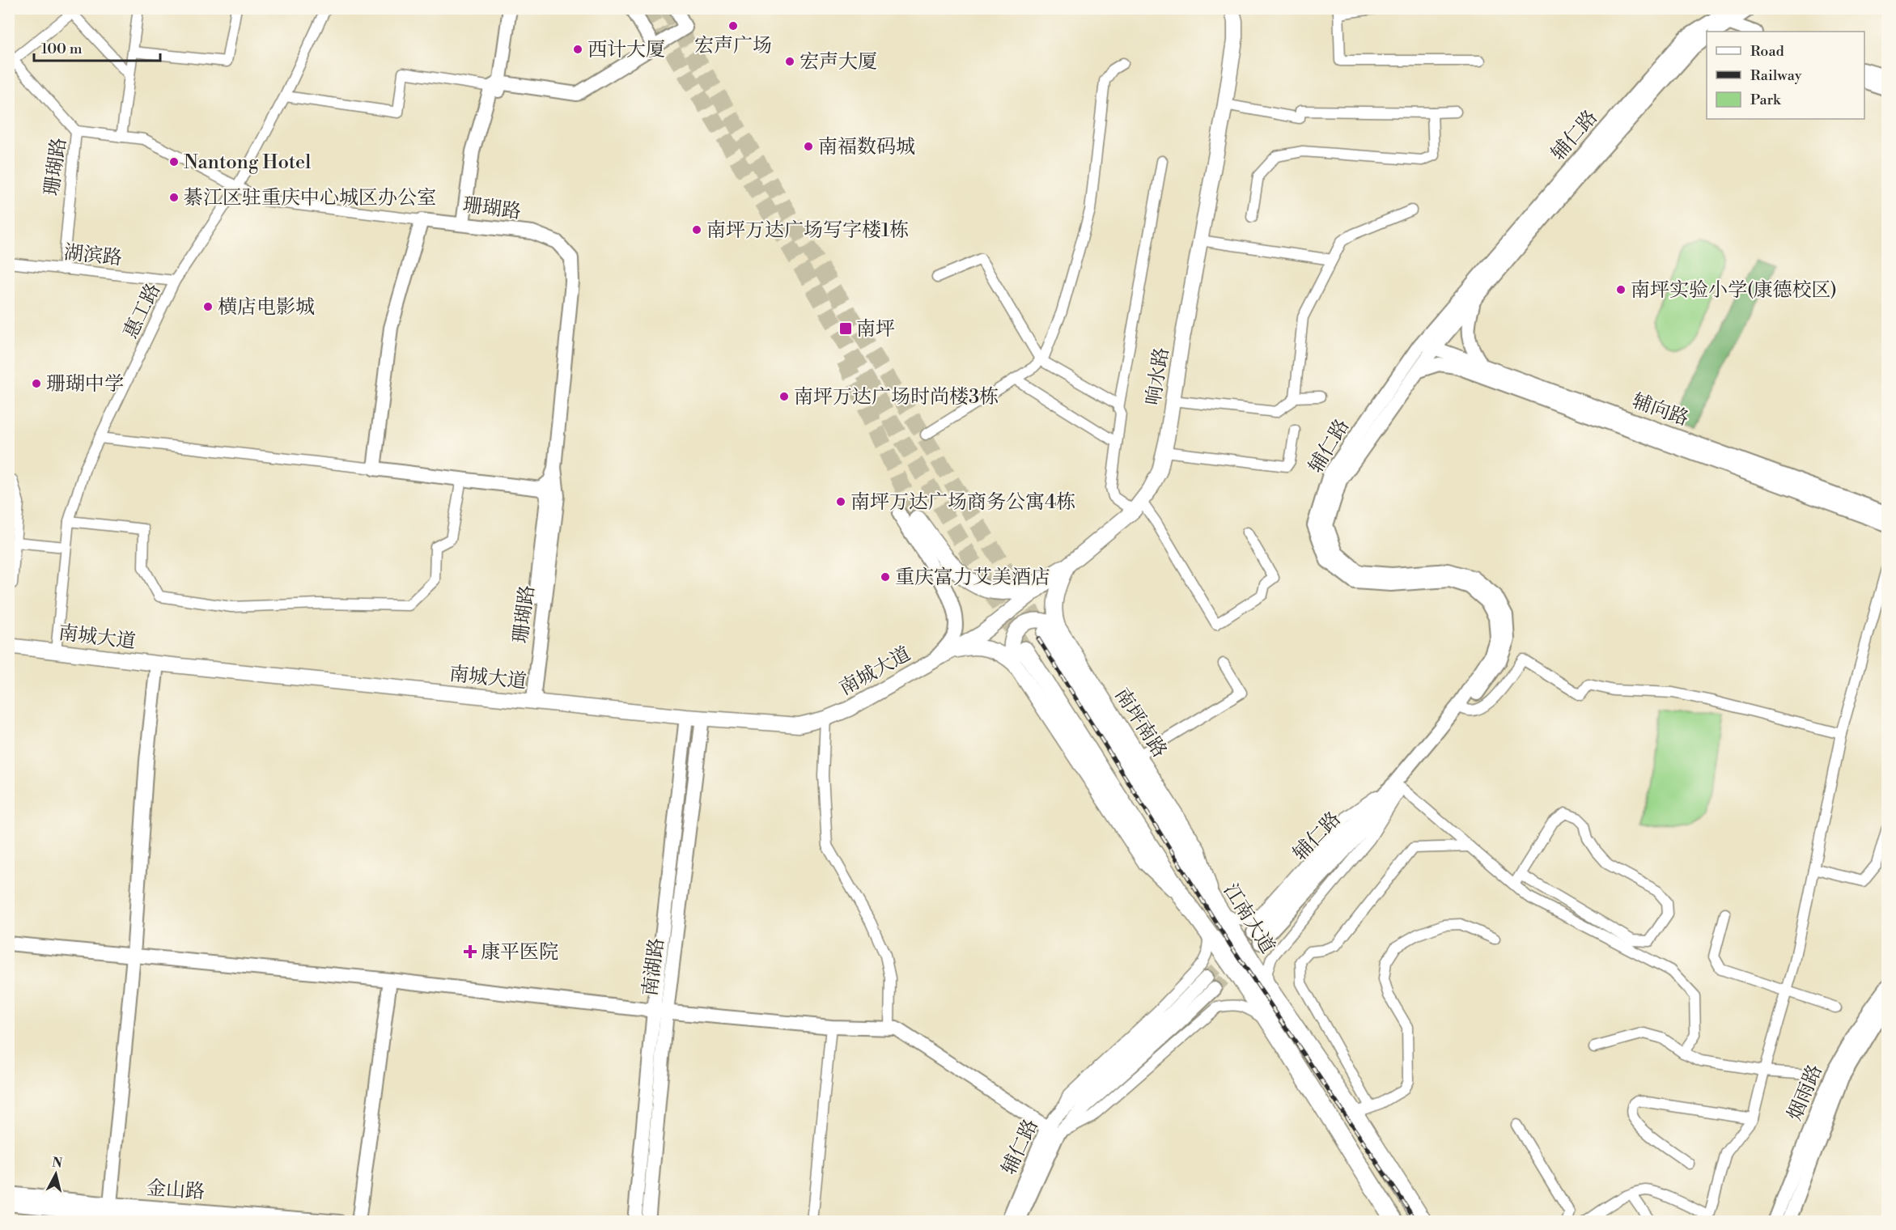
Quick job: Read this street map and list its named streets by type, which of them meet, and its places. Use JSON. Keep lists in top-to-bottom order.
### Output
{
  "streets": {
    "highway": ["江南大道"],
    "main road": [
      "辅仁路",
      "珊瑚路",
      "响水路",
      "辅向路",
      "南城大道",
      "南坪南路",
      "南湖路",
      "烟雨路",
      "金山路"
    ],
    "street": ["湖滨路", "惠工路"]
  },
  "crossings": [
    ["辅仁路", "辅向路"],
    ["珊瑚路", "湖滨路"],
    ["珊瑚路", "惠工路"],
    ["珊瑚路", "南城大道"],
    ["湖滨路", "惠工路"],
    ["惠工路", "南城大道"],
    ["响水路", "南城大道"],
    ["响水路", "南坪南路"],
    ["南城大道", "南湖路"],
    ["南坪南路", "江南大道"]
  ],
  "places": {
    "other": [
      "宏声广场",
      "西计大厦",
      "宏声大厦",
      "南福数码城",
      "Nantong Hotel",
      "綦江区驻重庆中心城区办公室",
      "南坪万达广场写字楼1栋",
      "南坪实验小学(康德校区)",
      "横店电影城",
      "珊瑚中学",
      "南坪万达广场时尚楼3栋",
      "南坪万达广场商务公寓4栋",
      "重庆富力艾美酒店"
    ],
    "transit": ["南坪"],
    "health": ["康平医院"]
  },
  "legend": ["Road", "Railway", "Park"],
  "scale_bar": "100 m",
  "north": "top"
}
